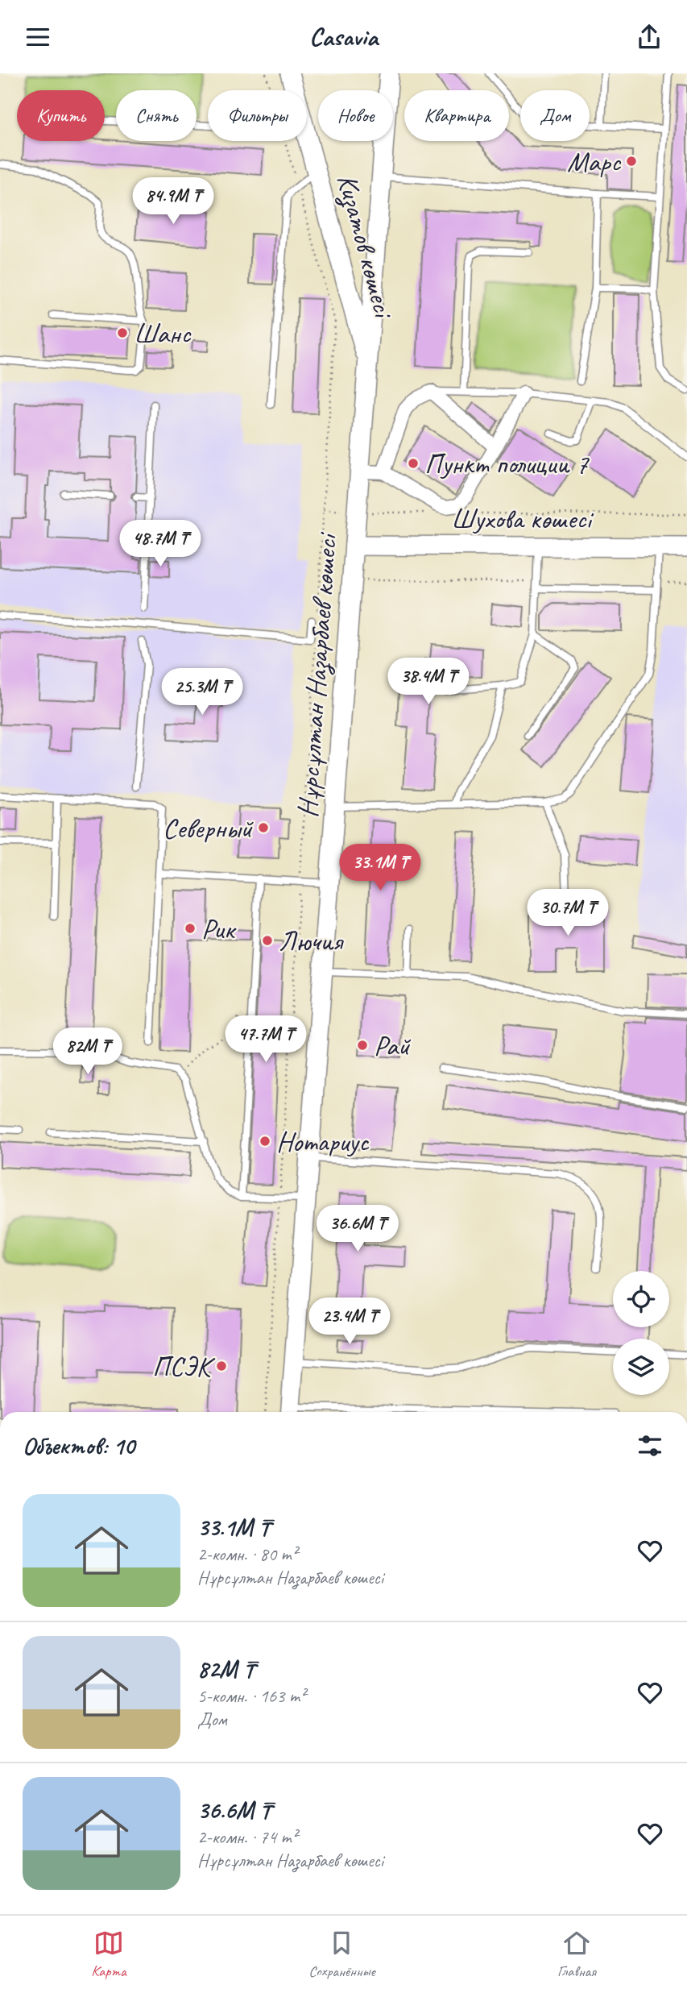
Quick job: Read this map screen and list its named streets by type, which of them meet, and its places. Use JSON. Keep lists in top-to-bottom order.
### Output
{
  "streets": {
    "main road": ["Кизатов көшесі", "Шухова көшесі", "Нұрсұлтан Назарбаев көшесі"]
  },
  "crossings": [
    ["Кизатов көшесі", "Нұрсұлтан Назарбаев көшесі"],
    ["Шухова көшесі", "Нұрсұлтан Назарбаев көшесі"]
  ],
  "places": [
    "Марс",
    "Шанс",
    "Пункт полиции 7",
    "Северный",
    "Рик",
    "Лючия",
    "Рай",
    "Нотариус",
    "ПСЭК"
  ],
  "page": {
    "header": "Casavia",
    "chip": [
      "Купить",
      "Снять",
      "Фильтры",
      "Новое",
      "Квартира",
      "Дом"
    ],
    "price": [
      "84.9M ₸",
      "48.7M ₸",
      "38.4M ₸",
      "25.3M ₸",
      "33.1M ₸",
      "30.7M ₸",
      "47.7M ₸",
      "82M ₸",
      "36.6M ₸",
      "23.4M ₸"
    ],
    "heading": "Объектов: 10",
    "list": [
      {
        "name": "33.1M ₸",
        "note": "2-комн. · 80 m² · Нұрсұлтан Назарбаев көшесі"
      },
      {
        "name": "82M ₸",
        "note": "5-комн. · 163 m² · Дом"
      },
      {
        "name": "36.6M ₸",
        "note": "2-комн. · 74 m² · Нұрсұлтан Назарбаев көшесі"
      }
    ],
    "tabs": ["Карта", "Сохранённые", "Главная"]
  }
}
